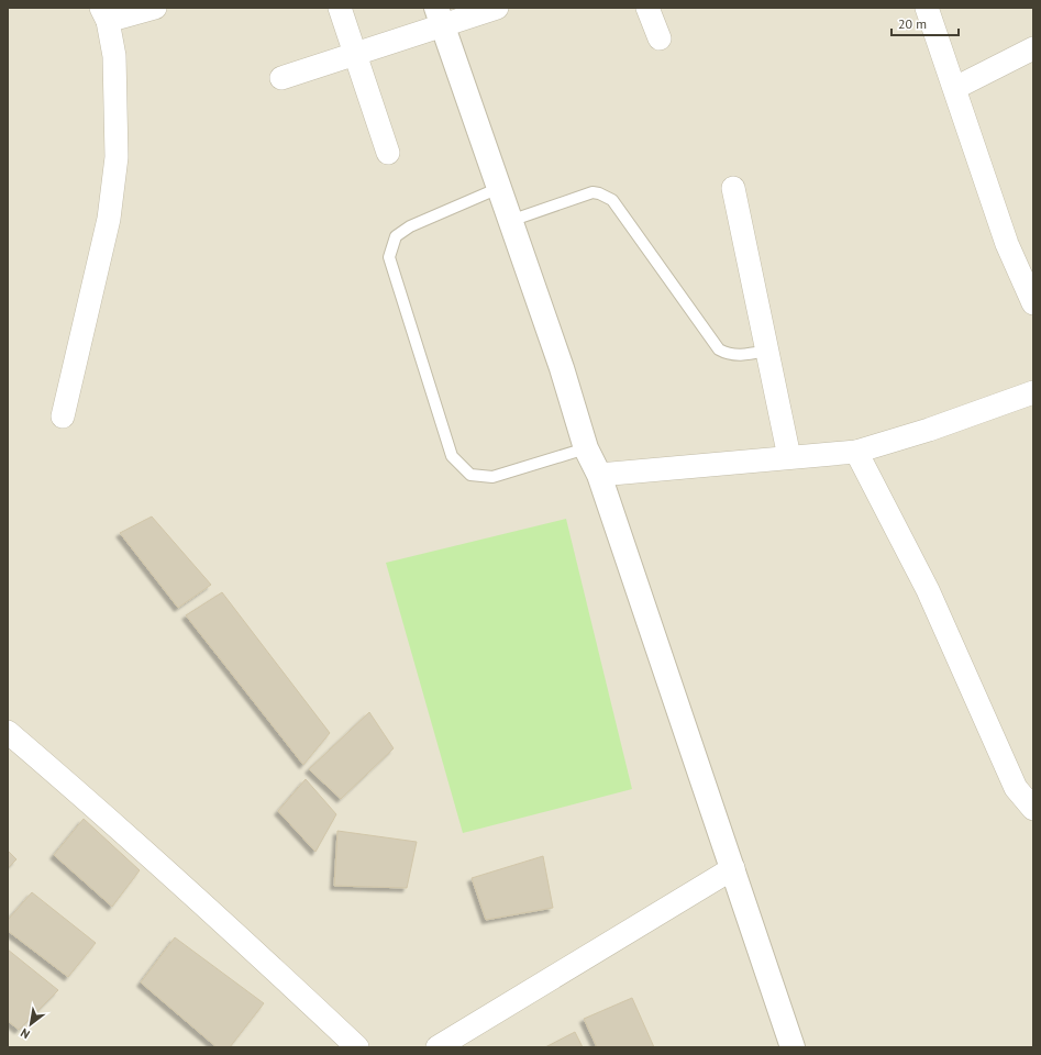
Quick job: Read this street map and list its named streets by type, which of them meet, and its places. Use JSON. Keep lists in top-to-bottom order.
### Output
{
  "scale_bar": "20 m",
  "north": "bottom left"
}
